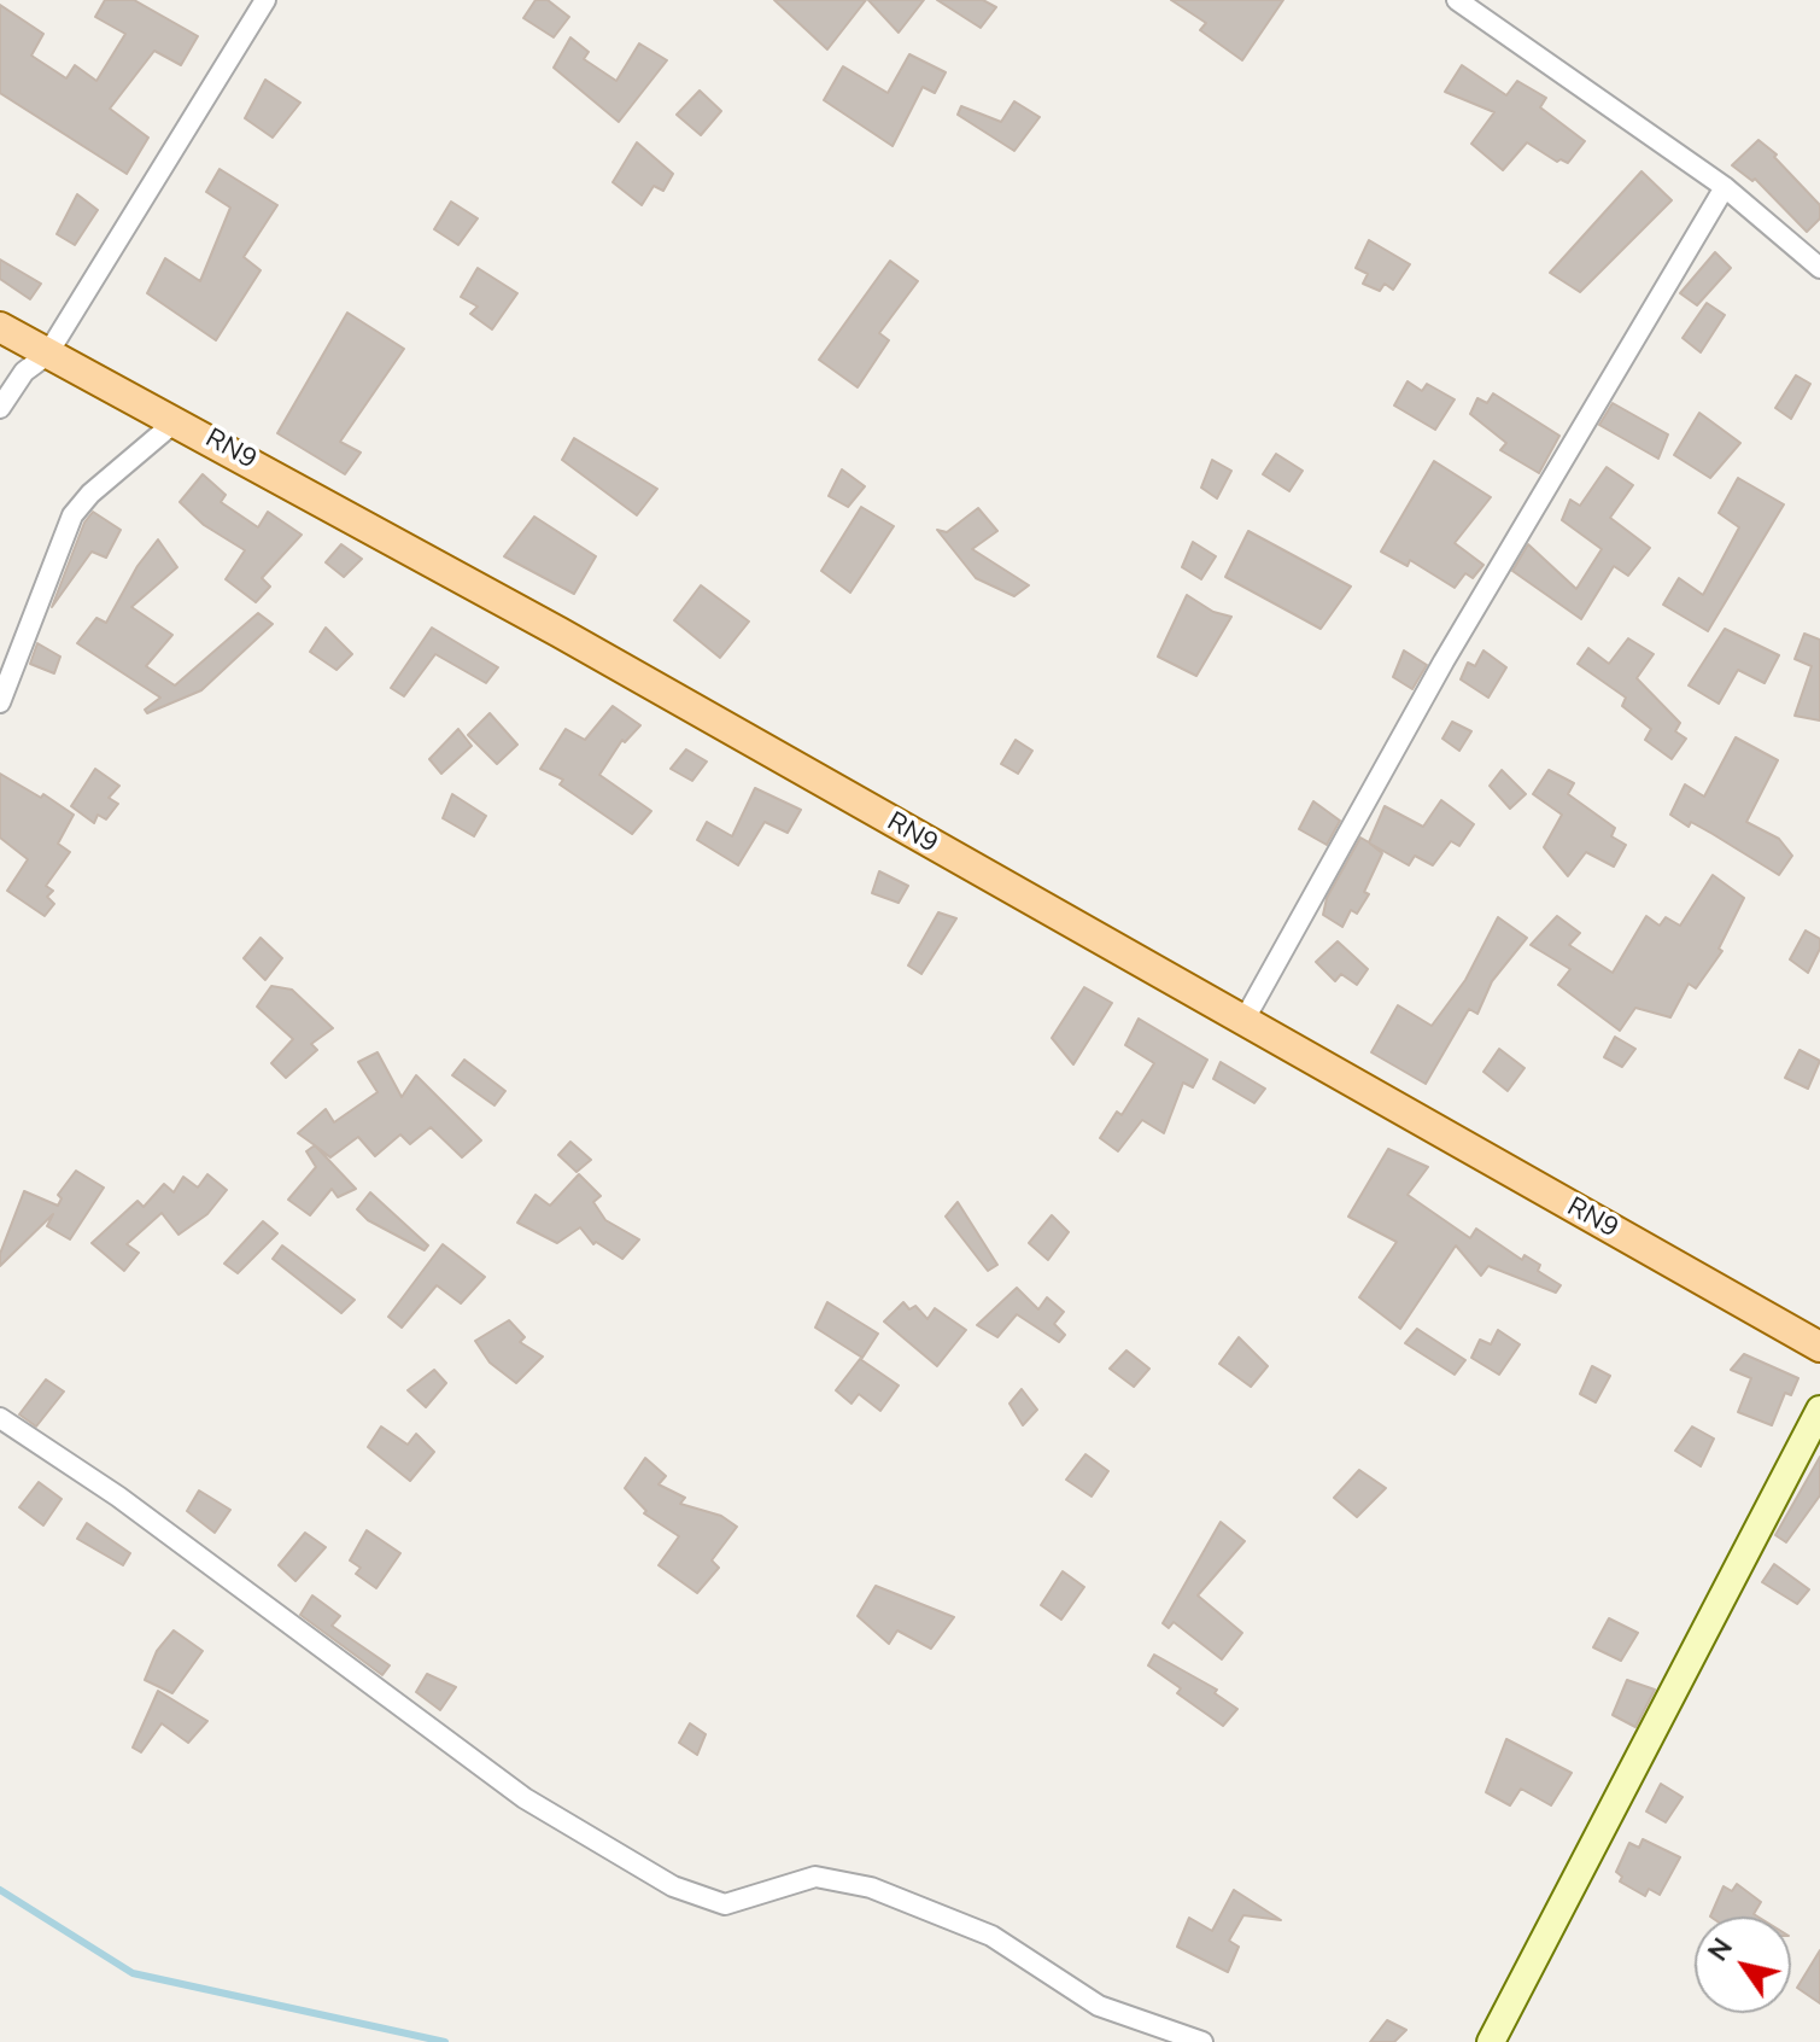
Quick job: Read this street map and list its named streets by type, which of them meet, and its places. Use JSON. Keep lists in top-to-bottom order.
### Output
{
  "streets": {
    "main road": ["RN9"]
  },
  "north": "top left"
}
